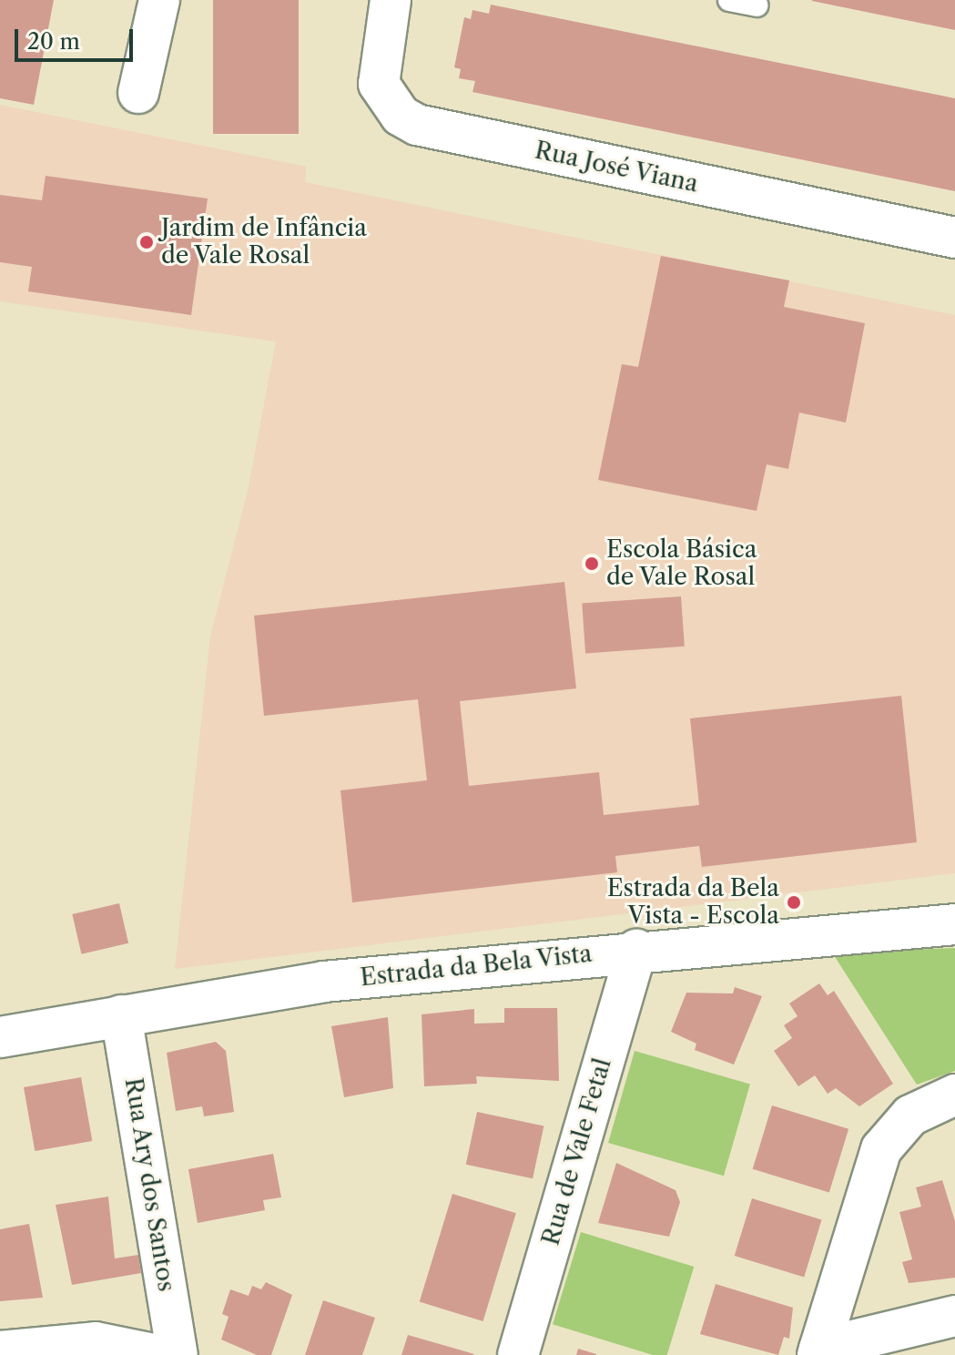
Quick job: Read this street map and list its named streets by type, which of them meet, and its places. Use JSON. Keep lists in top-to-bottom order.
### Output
{
  "streets": {
    "street": [
      "Rua José Viana",
      "Estrada da Bela Vista",
      "Rua de Vale Fetal",
      "Rua Ary dos Santos"
    ]
  },
  "crossings": [
    ["Estrada da Bela Vista", "Rua de Vale Fetal"],
    ["Estrada da Bela Vista", "Rua Ary dos Santos"]
  ],
  "places": ["Jardim de Infância de Vale Rosal", "Escola Básica de Vale Rosal", "Estrada da Bela Vista - Escola"],
  "scale_bar": "20 m"
}
